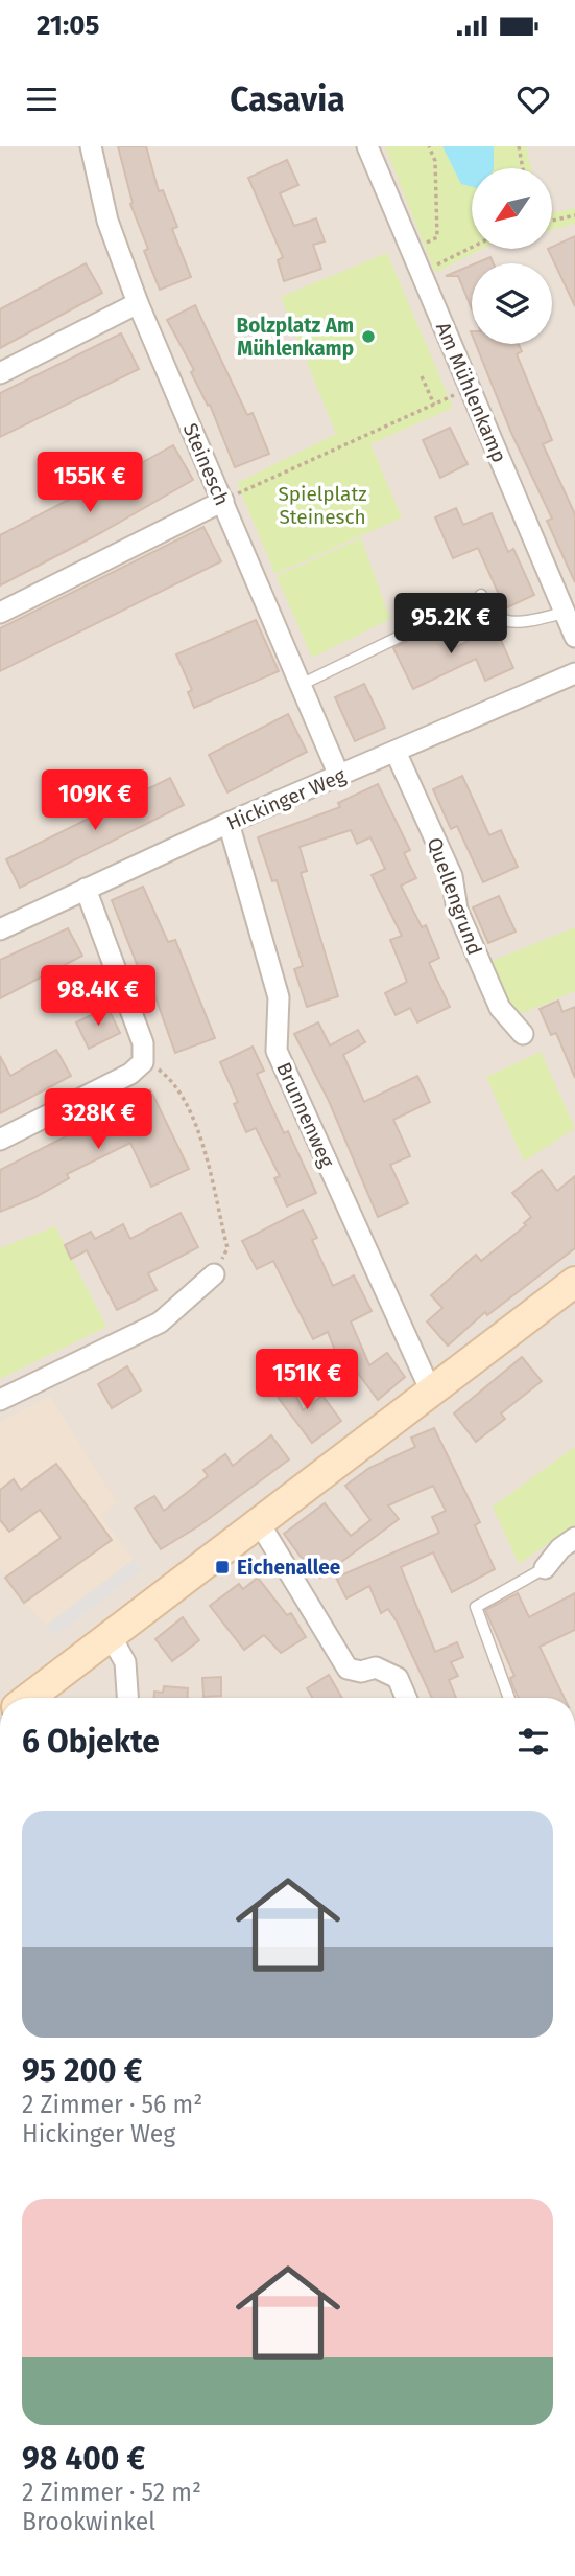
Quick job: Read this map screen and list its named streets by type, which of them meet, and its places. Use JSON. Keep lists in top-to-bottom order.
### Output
{
  "streets": {
    "street": [
      "Am Mühlenkamp",
      "Steinesch",
      "Hickinger Weg",
      "Quellengrund",
      "Brunnenweg"
    ]
  },
  "crossings": [
    ["Steinesch", "Hickinger Weg"],
    ["Hickinger Weg", "Quellengrund"],
    ["Hickinger Weg", "Brunnenweg"]
  ],
  "parks": ["Spielplatz Steinesch"],
  "places": {
    "other": ["Bolzplatz Am Mühlenkamp"],
    "transit": ["Eichenallee"]
  },
  "north": "bottom left",
  "page": {
    "status": "21:05",
    "header": "Casavia",
    "price": [
      "155K €",
      "95.2K €",
      "109K €",
      "98.4K €",
      "328K €",
      "151K €"
    ],
    "heading": "6 Objekte",
    "list": [
      {
        "name": "95 200 €",
        "note": "2 Zimmer · 56 m² · Hickinger Weg"
      },
      {
        "name": "98 400 €",
        "note": "2 Zimmer · 52 m² · Brookwinkel"
      }
    ]
  }
}
